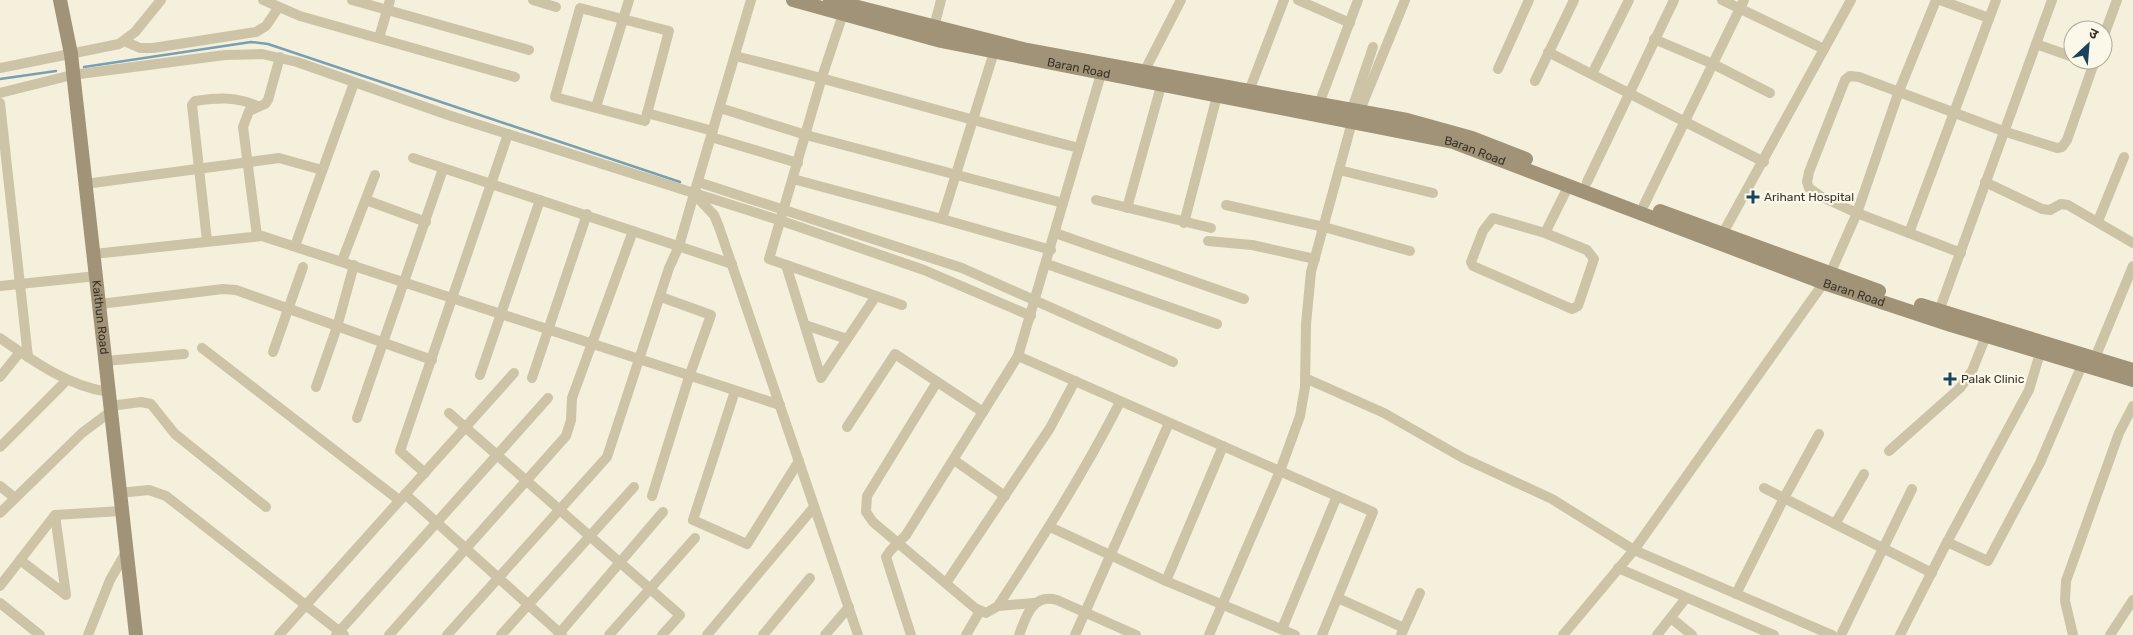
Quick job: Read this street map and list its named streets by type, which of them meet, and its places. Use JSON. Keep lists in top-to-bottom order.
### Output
{
  "streets": {
    "main road": ["Baran Road", "Kaithun Road"]
  },
  "places": {
    "health": ["Arihant Hospital", "Palak Clinic"]
  },
  "north": "top right"
}
